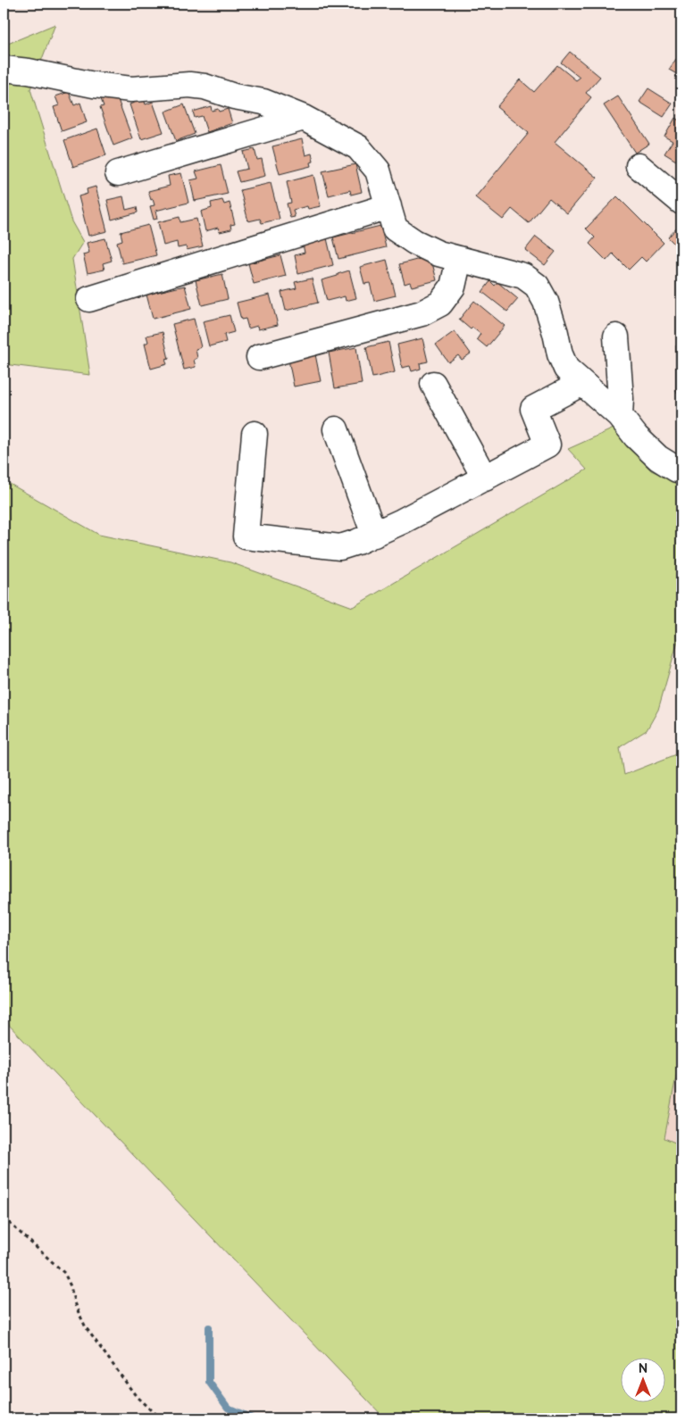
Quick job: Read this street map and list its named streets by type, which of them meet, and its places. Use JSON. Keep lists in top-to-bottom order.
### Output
{
  "north": "top"
}
